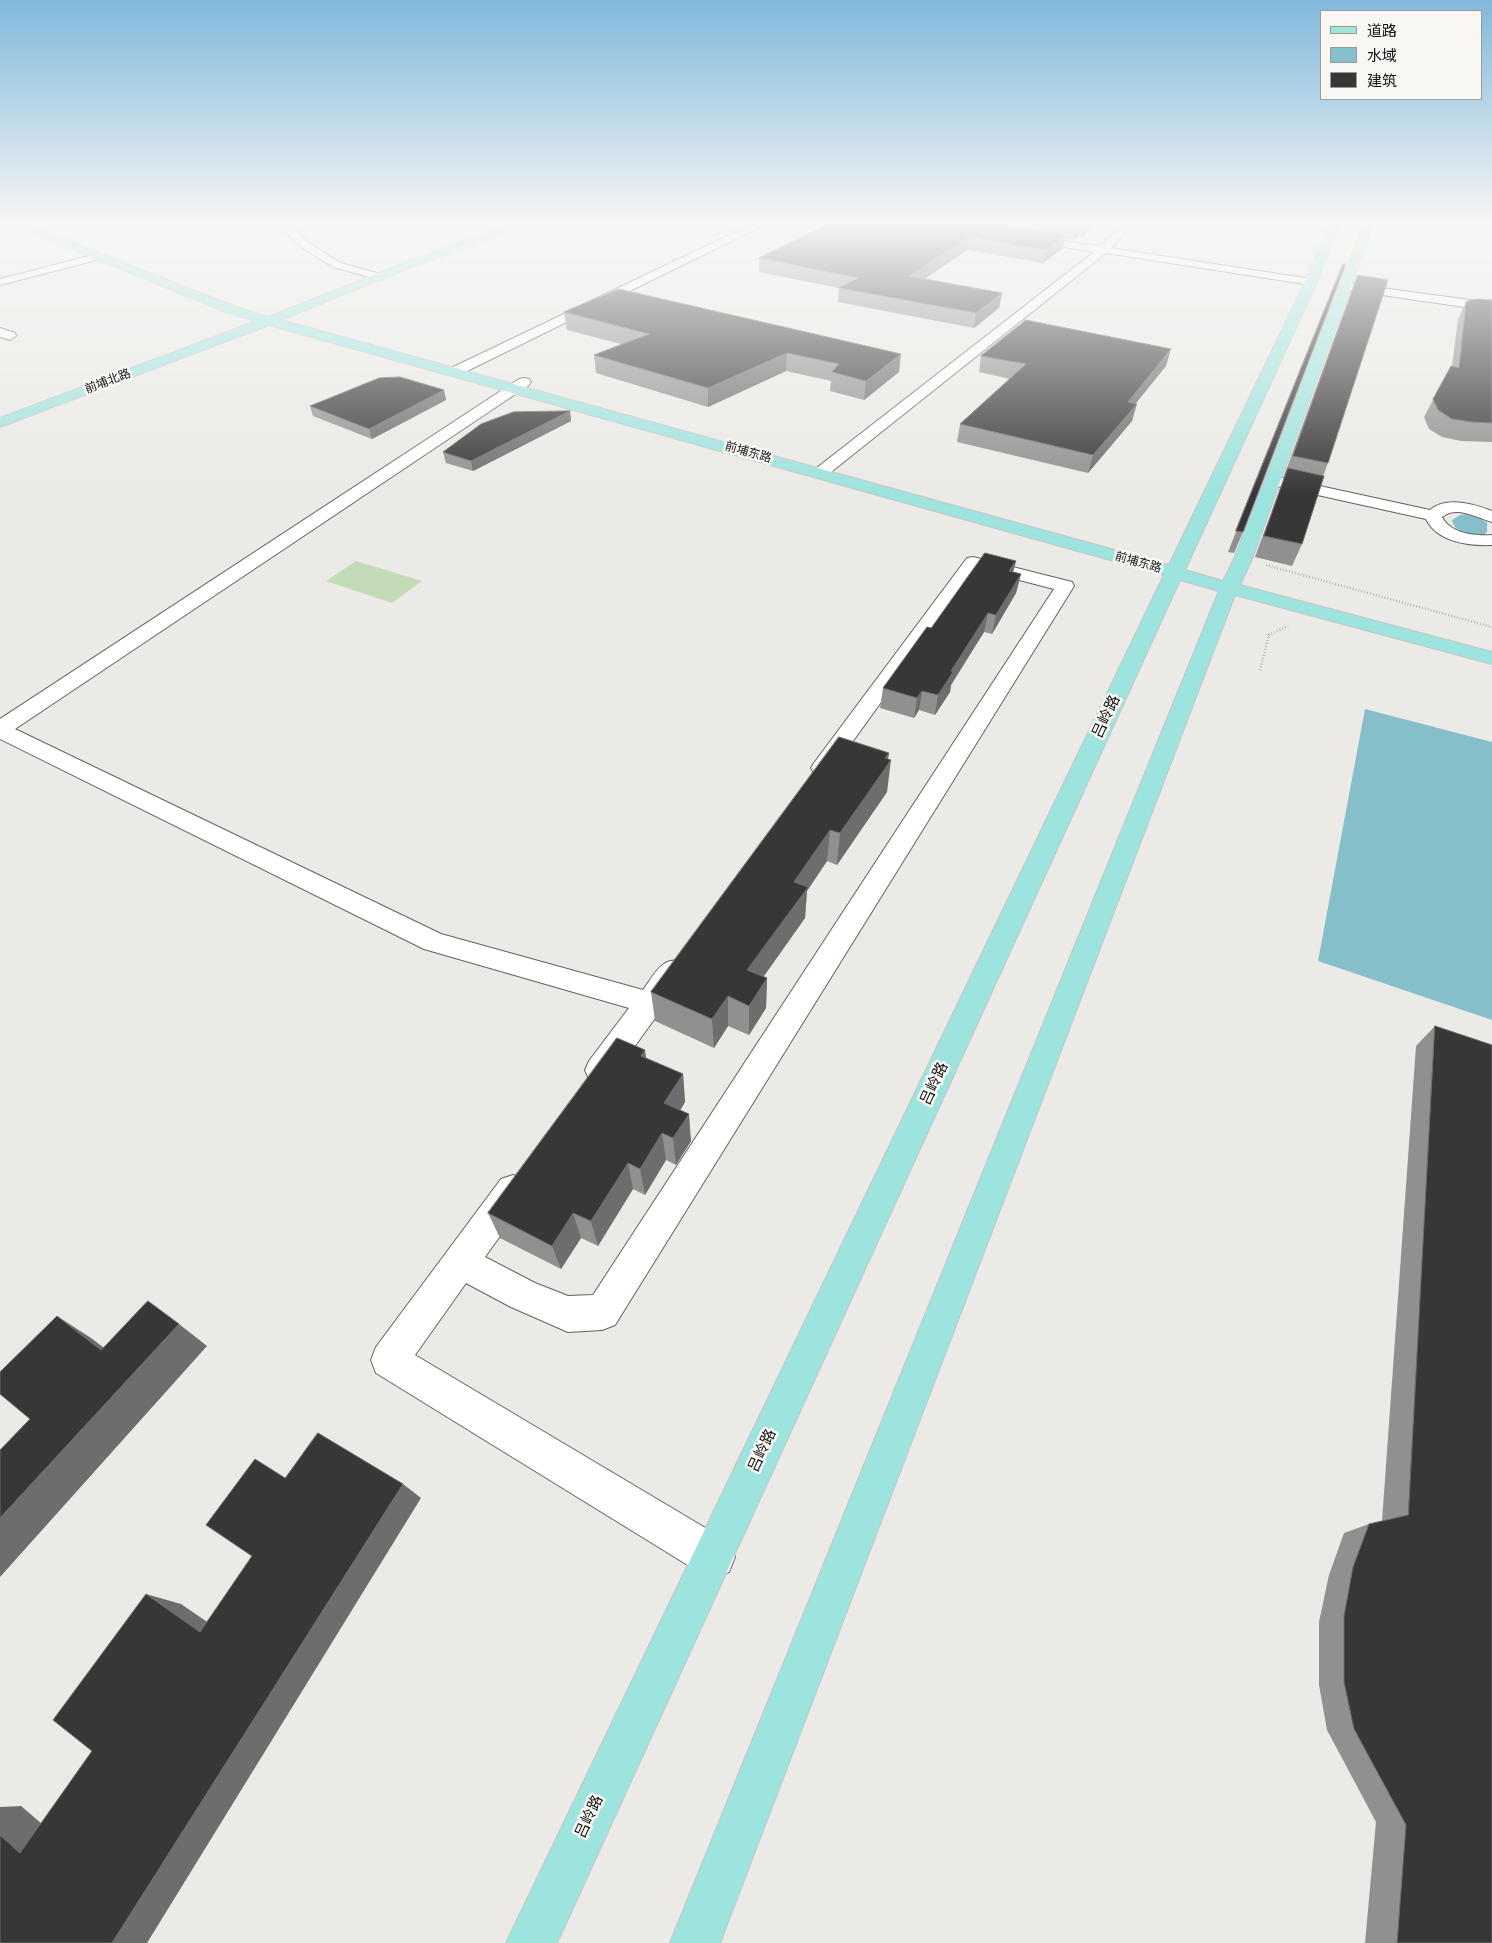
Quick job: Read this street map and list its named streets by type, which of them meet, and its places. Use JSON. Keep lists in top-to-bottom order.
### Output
{
  "streets": {
    "main road": ["前埔北路", "前埔东路", "吕岭路"]
  },
  "crossings": [
    ["前埔北路", "前埔东路"],
    ["前埔东路", "吕岭路"]
  ],
  "legend": ["道路", "水域", "建筑"]
}
